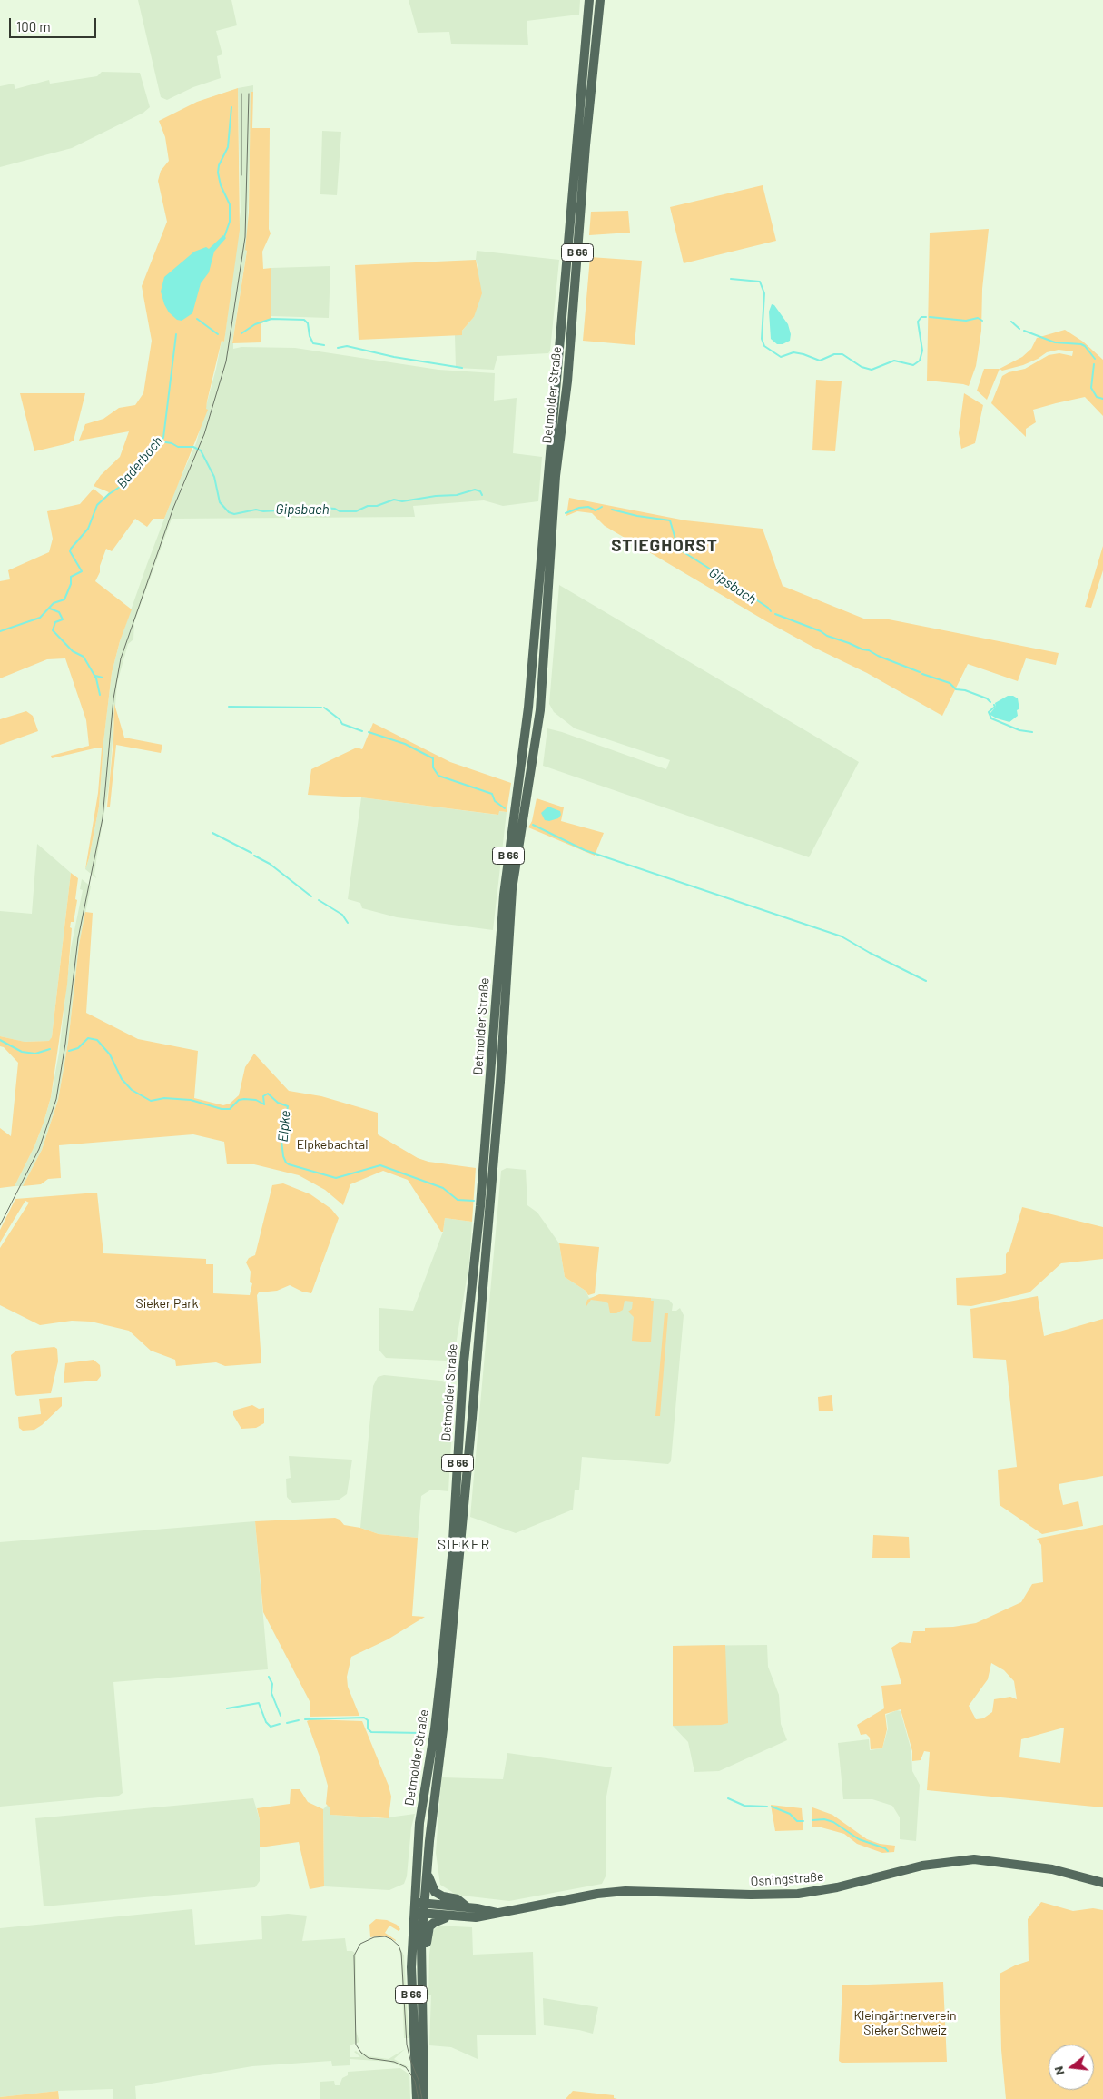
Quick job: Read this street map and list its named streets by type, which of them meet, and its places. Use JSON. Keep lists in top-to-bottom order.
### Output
{
  "streets": {
    "main road": ["B 66", "Detmolder Straße", "Osningstraße"]
  },
  "crossings": [
    ["Detmolder Straße", "Osningstraße"]
  ],
  "districts": ["STIEGHORST", "SIEKER"],
  "water": ["Baderbach", "Gipsbach", "Elpke"],
  "parks": ["Elpkebachtal", "Sieker Park", "Kleingärtnerverein Sieker Schweiz"],
  "scale_bar": "100 m",
  "north": "left"
}
